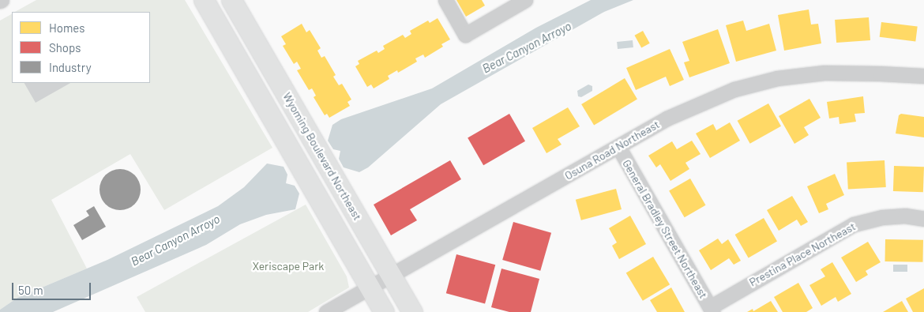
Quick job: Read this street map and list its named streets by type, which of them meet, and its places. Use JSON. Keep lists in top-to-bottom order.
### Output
{
  "streets": {
    "main road": ["Wyoming Boulevard Northeast"],
    "street": ["Osuna Road Northeast", "General Bradley Street Northeast", "Prestina Place Northeast"]
  },
  "crossings": [
    ["Osuna Road Northeast", "Wyoming Boulevard Northeast"],
    ["Osuna Road Northeast", "General Bradley Street Northeast"],
    ["General Bradley Street Northeast", "Prestina Place Northeast"]
  ],
  "water": ["Bear Canyon Arroyo"],
  "parks": ["Xeriscape Park"],
  "legend": ["Homes", "Shops", "Industry"],
  "scale_bar": "50 m"
}
